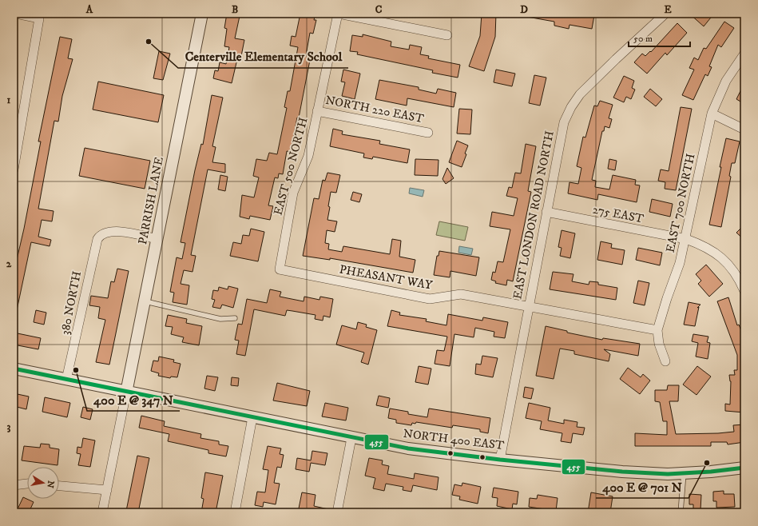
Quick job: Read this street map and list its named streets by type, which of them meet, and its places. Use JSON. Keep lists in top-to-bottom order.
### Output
{
  "streets": {
    "street": [
      "NORTH 220 EAST",
      "EAST 500 NORTH",
      "PARRISH LANE",
      "EAST 700 NORTH",
      "275 EAST",
      "EAST LONDON ROAD NORTH",
      "PHEASANT WAY",
      "380 NORTH",
      "NORTH 400 EAST"
    ]
  },
  "crossings": [
    ["NORTH 220 EAST", "EAST 500 NORTH"],
    ["EAST 500 NORTH", "PHEASANT WAY"],
    ["PARRISH LANE", "380 NORTH"],
    ["PARRISH LANE", "NORTH 400 EAST"],
    ["EAST 700 NORTH", "275 EAST"],
    ["EAST 700 NORTH", "PHEASANT WAY"],
    ["275 EAST", "EAST LONDON ROAD NORTH"],
    ["EAST LONDON ROAD NORTH", "PHEASANT WAY"],
    ["EAST LONDON ROAD NORTH", "NORTH 400 EAST"],
    ["380 NORTH", "NORTH 400 EAST"]
  ],
  "places": ["Centerville Elementary School", "400 E @ 347 N", "400 E @ 701 N"],
  "lines": ["transit line 455"],
  "scale_bar": "50 m",
  "north": "right",
  "grid": {
    "columns": [
      "A",
      "B",
      "C",
      "D",
      "E"
    ],
    "rows": ["1", "2", "3"]
  }
}
